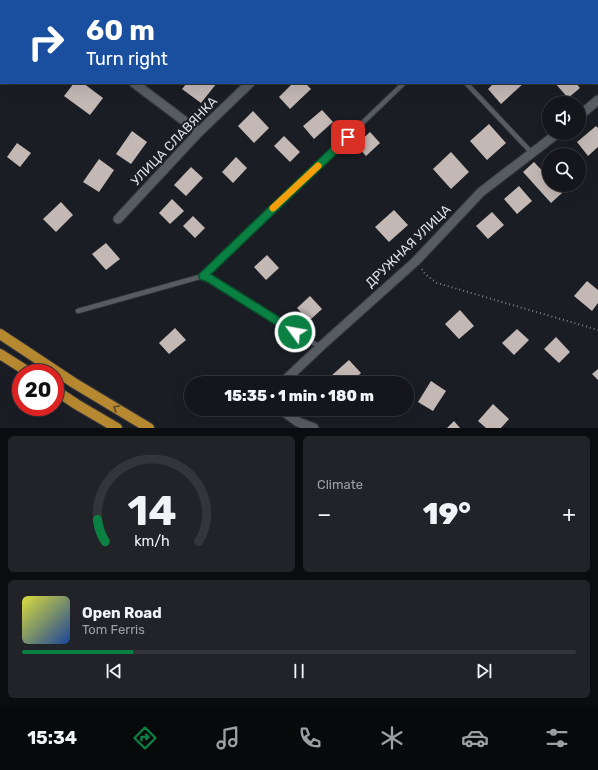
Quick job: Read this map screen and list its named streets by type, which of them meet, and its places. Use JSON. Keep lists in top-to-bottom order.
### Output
{
  "streets": {
    "street": ["УЛИЦА СЛАВЯНКА", "ДРУЖНАЯ УЛИЦА"]
  },
  "page": {
    "turn": ["60 m", "Turn right"],
    "limit": "20",
    "trip": "15:35 · 1 min · 180 m",
    "tile": "Climate",
    "heat": ["−", "19°", "+"],
    "song": ["Open Road", "Tom Ferris"],
    "tabs": "15:34",
    "gauge": ["14", "km/h"]
  }
}
